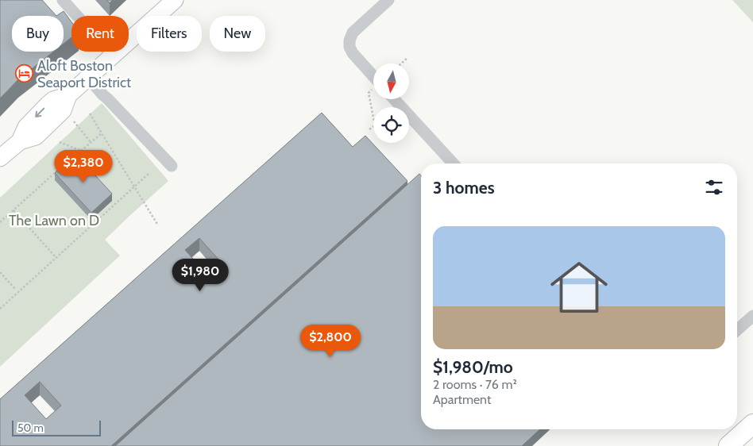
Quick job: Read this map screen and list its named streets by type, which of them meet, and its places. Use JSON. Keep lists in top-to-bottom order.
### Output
{
  "parks": ["The Lawn on D"],
  "places": {
    "hotel": ["Aloft Boston Seaport District"]
  },
  "scale_bar": "50 m",
  "north": "bottom",
  "page": {
    "chip": [
      "Buy",
      "Rent",
      "Filters",
      "New"
    ],
    "price": ["$2,380", "$1,980", "$2,800"],
    "heading": "3 homes",
    "list": [
      {
        "name": "$1,980/mo",
        "note": "2 rooms · 76 m² · Apartment"
      }
    ],
    "scale": "50 m"
  }
}
